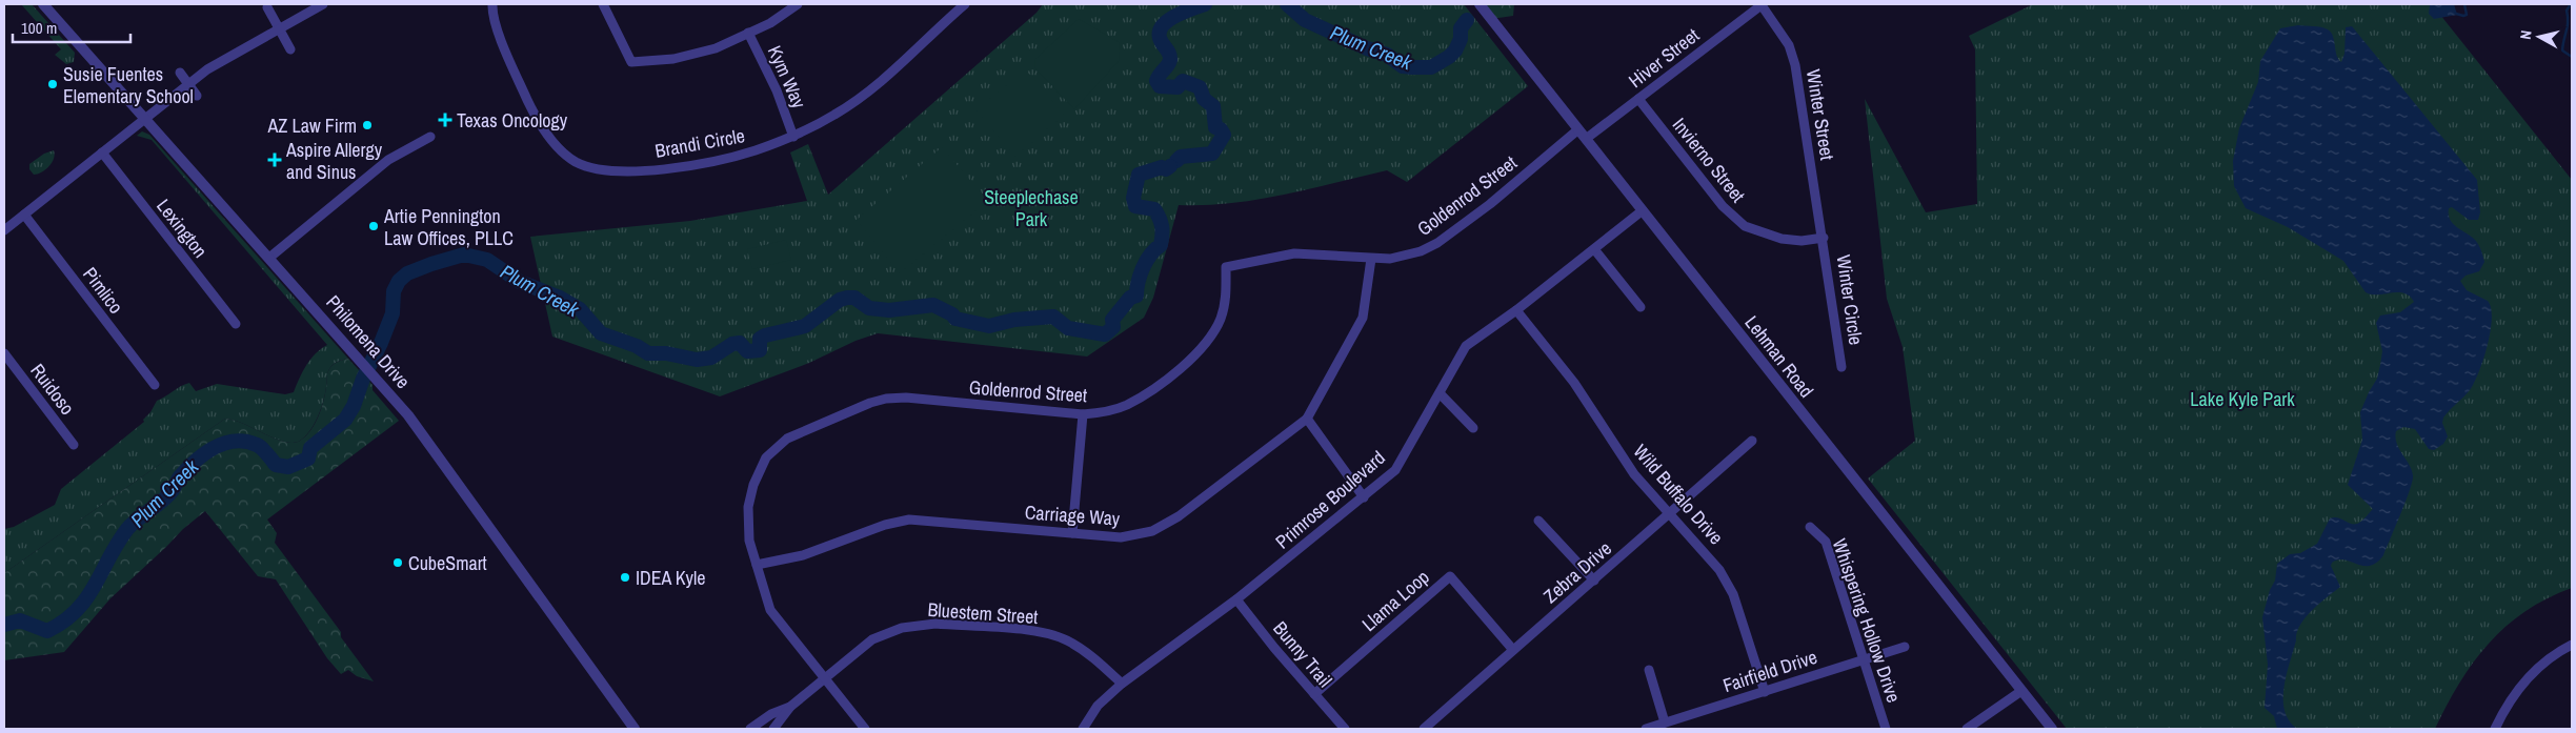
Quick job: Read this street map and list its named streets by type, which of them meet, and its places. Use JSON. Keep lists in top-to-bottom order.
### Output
{
  "streets": {
    "street": [
      "Hiver Street",
      "Kym Way",
      "Winter Street",
      "Brandi Circle",
      "Invierno Street",
      "Goldenrod Street",
      "Lexington",
      "Pimlico",
      "Winter Circle",
      "Philomena Drive",
      "Lehman Road",
      "Ruidoso",
      "Wild Buffalo Drive",
      "Primrose Boulevard",
      "Carriage Way",
      "Zebra Drive",
      "Llama Loop",
      "Bluestem Street",
      "Whispering Hollow Drive",
      "Bunny Trail",
      "Fairfield Drive"
    ]
  },
  "crossings": [
    ["Hiver Street", "Winter Street"],
    ["Hiver Street", "Invierno Street"],
    ["Hiver Street", "Lehman Road"],
    ["Kym Way", "Brandi Circle"],
    ["Winter Street", "Invierno Street"],
    ["Winter Street", "Winter Circle"],
    ["Invierno Street", "Winter Circle"],
    ["Goldenrod Street", "Lehman Road"],
    ["Goldenrod Street", "Carriage Way"],
    ["Goldenrod Street", "Bluestem Street"],
    ["Lehman Road", "Primrose Boulevard"],
    ["Wild Buffalo Drive", "Primrose Boulevard"],
    ["Wild Buffalo Drive", "Zebra Drive"],
    ["Wild Buffalo Drive", "Fairfield Drive"],
    ["Primrose Boulevard", "Bluestem Street"],
    ["Primrose Boulevard", "Bunny Trail"],
    ["Zebra Drive", "Llama Loop"],
    ["Llama Loop", "Bunny Trail"],
    ["Whispering Hollow Drive", "Fairfield Drive"]
  ],
  "water": ["Plum Creek"],
  "parks": ["Steeplechase Park", "Lake Kyle Park"],
  "places": {
    "other": [
      "Susie Fuentes Elementary School",
      "AZ Law Firm",
      "Artie Pennington Law Offices, PLLC",
      "CubeSmart",
      "IDEA Kyle"
    ],
    "health": ["Texas Oncology", "Aspire Allergy and Sinus"]
  },
  "scale_bar": "100 m",
  "north": "left"
}
